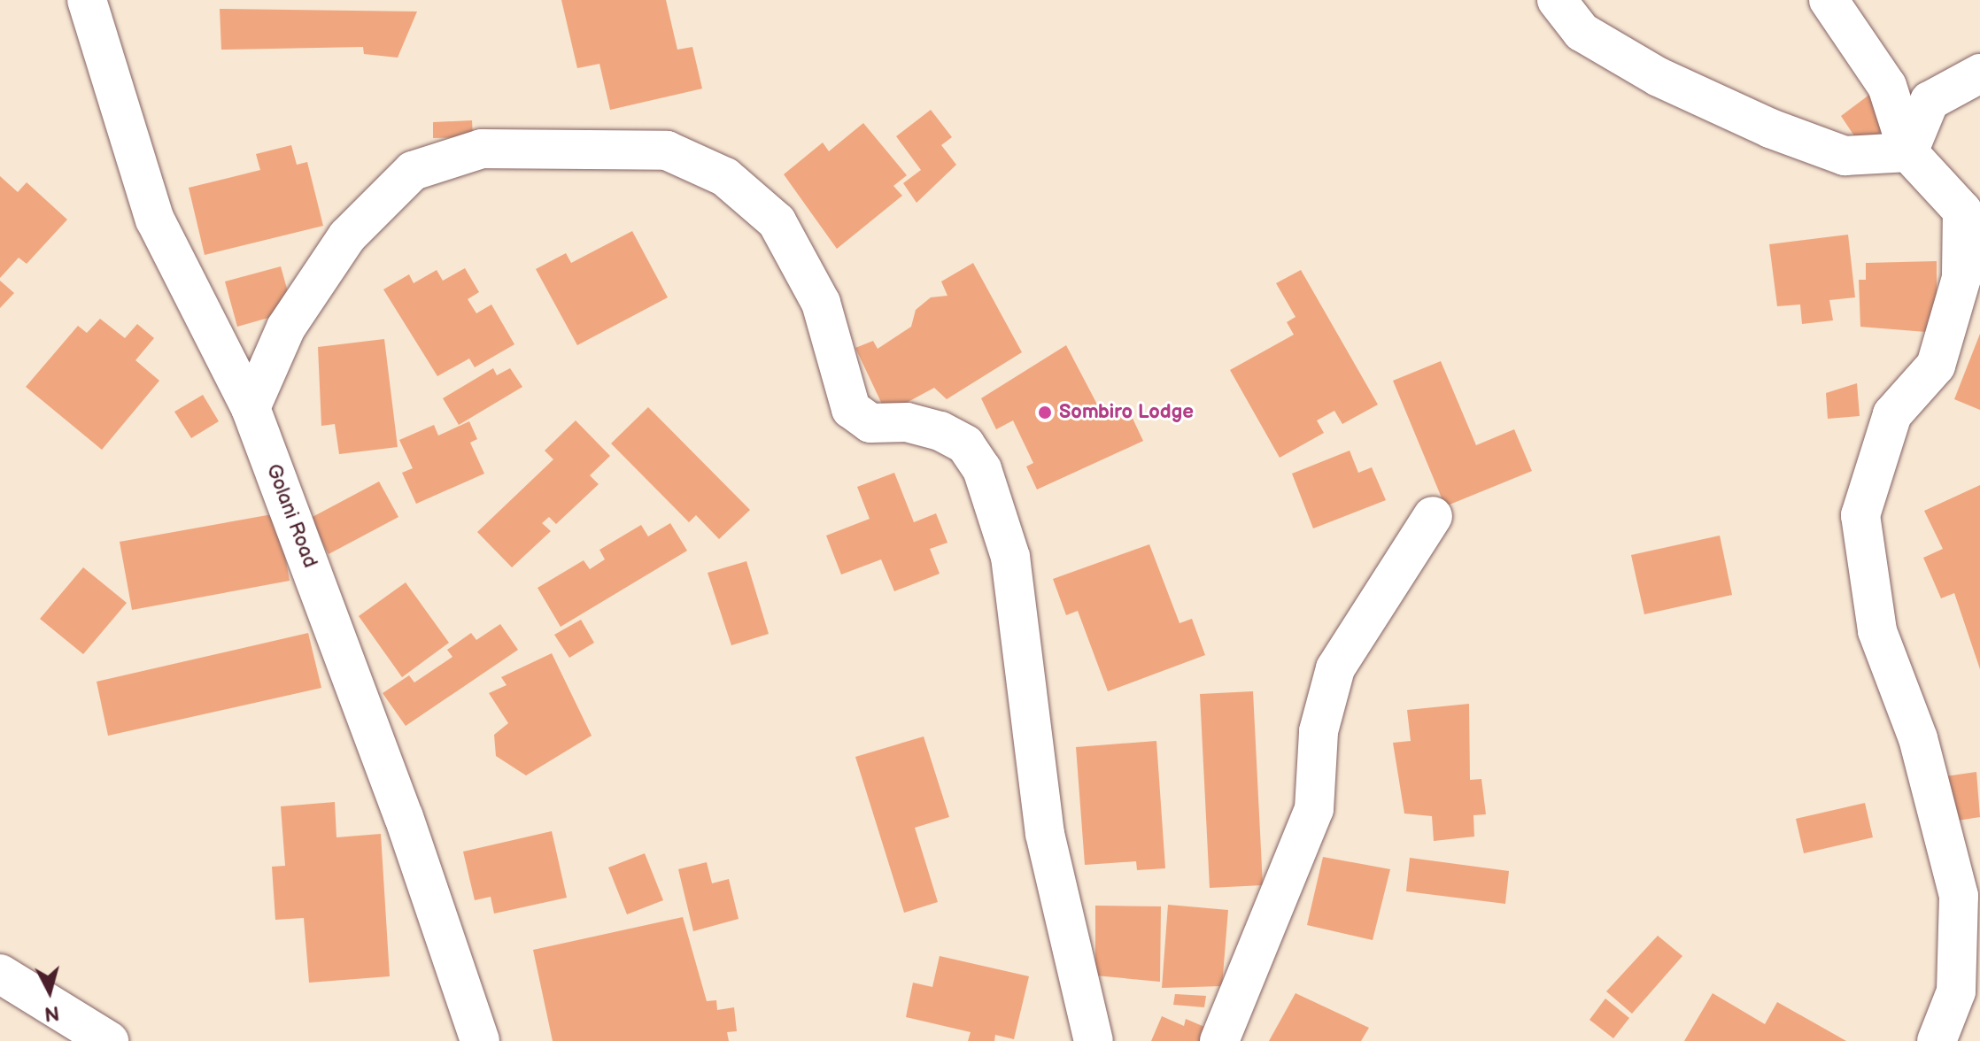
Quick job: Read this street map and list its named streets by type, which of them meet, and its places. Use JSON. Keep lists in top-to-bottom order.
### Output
{
  "streets": {
    "street": ["Golani Road"]
  },
  "places": ["Sombiro Lodge"],
  "north": "bottom"
}
